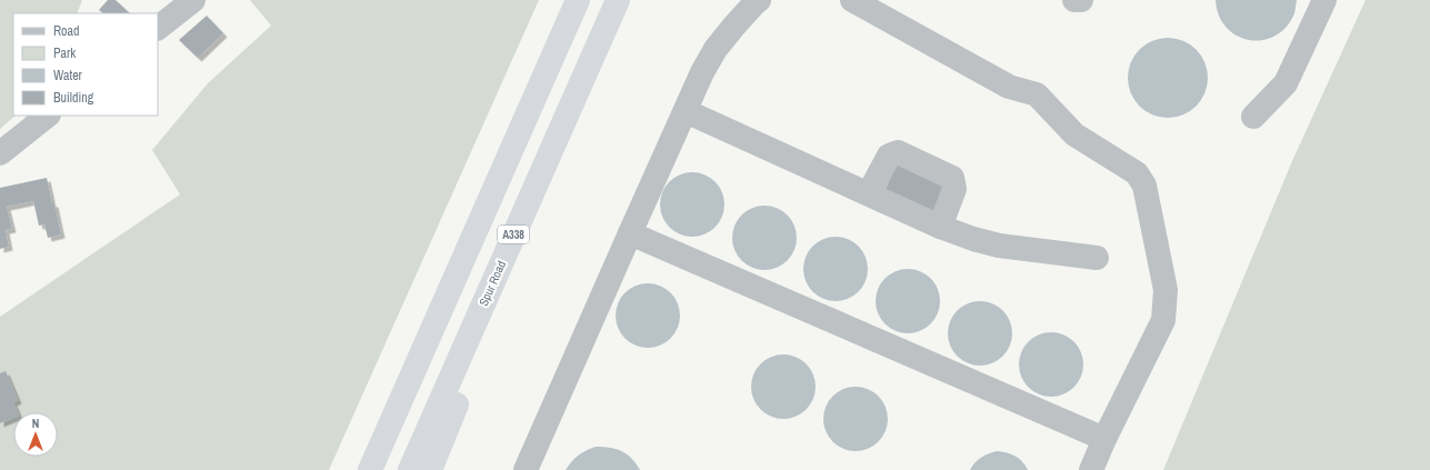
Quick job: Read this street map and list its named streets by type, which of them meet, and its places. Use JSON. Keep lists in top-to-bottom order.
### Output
{
  "streets": {
    "highway": ["A338", "Spur Road"]
  },
  "legend": [
    "Road",
    "Park",
    "Water",
    "Building"
  ],
  "north": "top"
}
